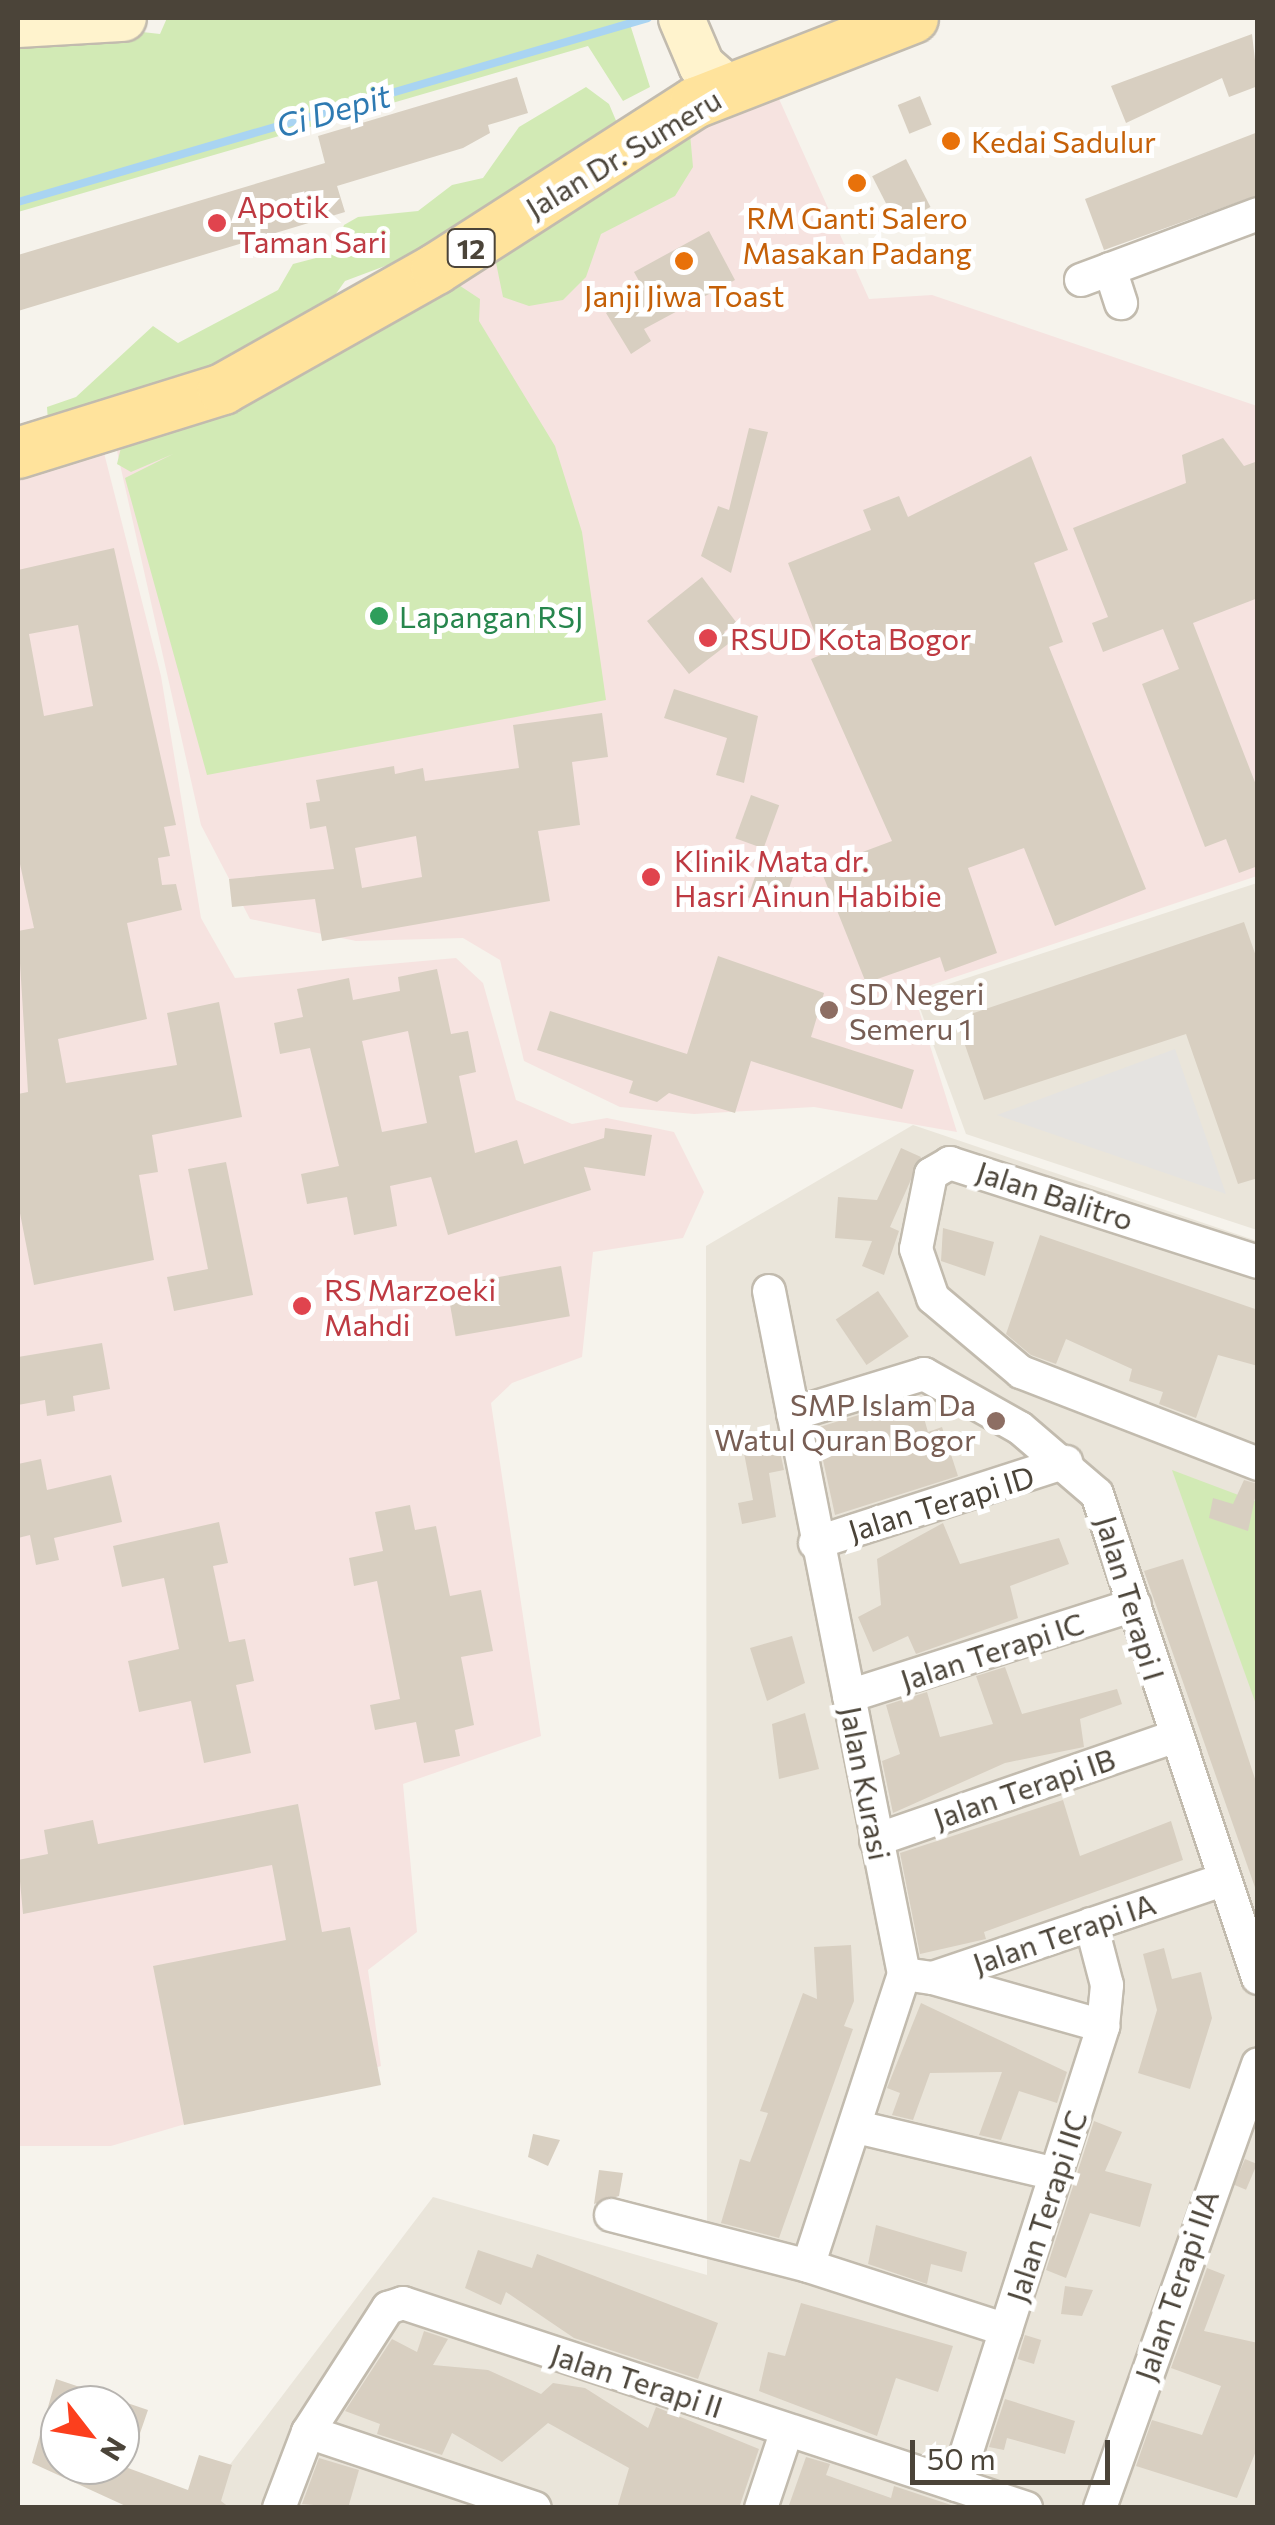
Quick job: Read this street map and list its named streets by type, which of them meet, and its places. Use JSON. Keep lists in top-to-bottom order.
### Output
{
  "streets": {
    "main road": ["Jalan Dr. Sumeru", "12"],
    "street": [
      "Jalan Balitro",
      "Jalan Terapi ID",
      "Jalan Terapi I",
      "Jalan Terapi IC",
      "Jalan Kurasi",
      "Jalan Terapi IB",
      "Jalan Terapi IA",
      "Jalan Terapi IIC",
      "Jalan Terapi IIA",
      "Jalan Terapi II"
    ]
  },
  "crossings": [
    ["Jalan Terapi ID", "Jalan Terapi I"],
    ["Jalan Terapi ID", "Jalan Kurasi"],
    ["Jalan Terapi I", "Jalan Terapi IC"],
    ["Jalan Terapi I", "Jalan Kurasi"],
    ["Jalan Terapi I", "Jalan Terapi IB"],
    ["Jalan Terapi I", "Jalan Terapi IA"],
    ["Jalan Terapi IC", "Jalan Kurasi"],
    ["Jalan Kurasi", "Jalan Terapi IB"],
    ["Jalan Kurasi", "Jalan Terapi IA"],
    ["Jalan Terapi IA", "Jalan Terapi IIC"],
    ["Jalan Terapi IIC", "Jalan Terapi II"]
  ],
  "water": ["Ci Depit"],
  "places": [
    "Kedai Sadulur",
    "RM Ganti Salero Masakan Padang",
    "Apotik Taman Sari",
    "Janji Jiwa Toast",
    "Lapangan RSJ",
    "RSUD Kota Bogor",
    "Klinik Mata dr. Hasri Ainun Habibie",
    "SD Negeri Semeru 1",
    "RS Marzoeki Mahdi",
    "SMP Islam Da Watul Quran Bogor"
  ],
  "scale_bar": "50 m",
  "north": "bottom right"
}
